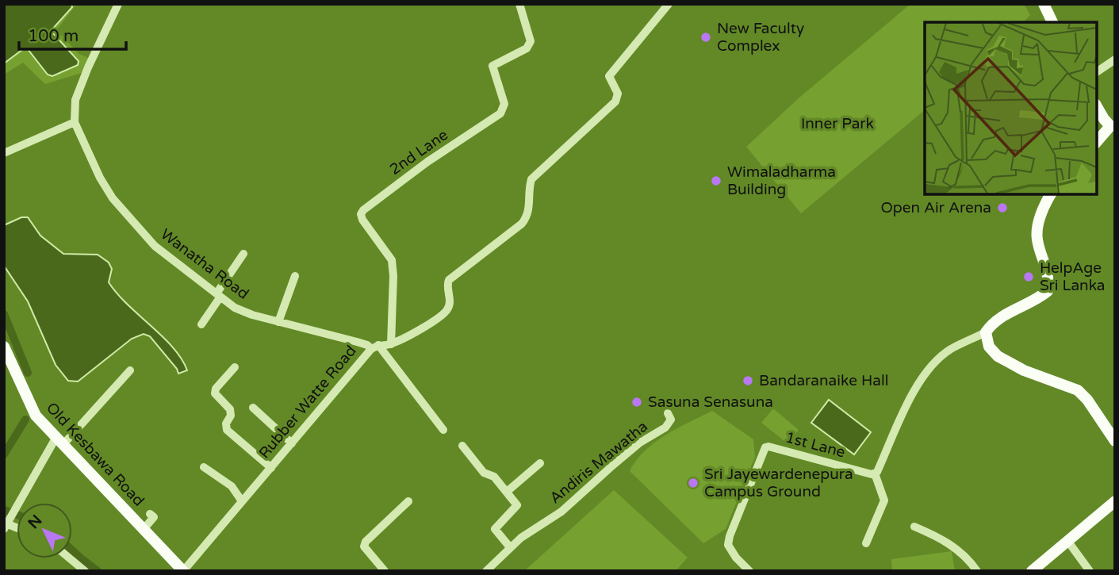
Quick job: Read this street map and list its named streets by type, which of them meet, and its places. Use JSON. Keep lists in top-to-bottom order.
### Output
{
  "streets": {
    "main road": ["Old Kesbawa Road"],
    "street": [
      "2nd Lane",
      "Wanatha Road",
      "Rubber Watte Road",
      "1st Lane",
      "Andiris Mawatha"
    ]
  },
  "crossings": [
    ["2nd Lane", "Rubber Watte Road"],
    ["Wanatha Road", "Rubber Watte Road"],
    ["Rubber Watte Road", "Old Kesbawa Road"]
  ],
  "parks": ["Inner Park"],
  "places": [
    "New Faculty Complex",
    "Wimaladharma Building",
    "Open Air Arena",
    "HelpAge Sri Lanka",
    "Bandaranaike Hall",
    "Sasuna Senasuna",
    "Sri Jayewardenepura Campus Ground"
  ],
  "scale_bar": "100 m",
  "north": "top left"
}
